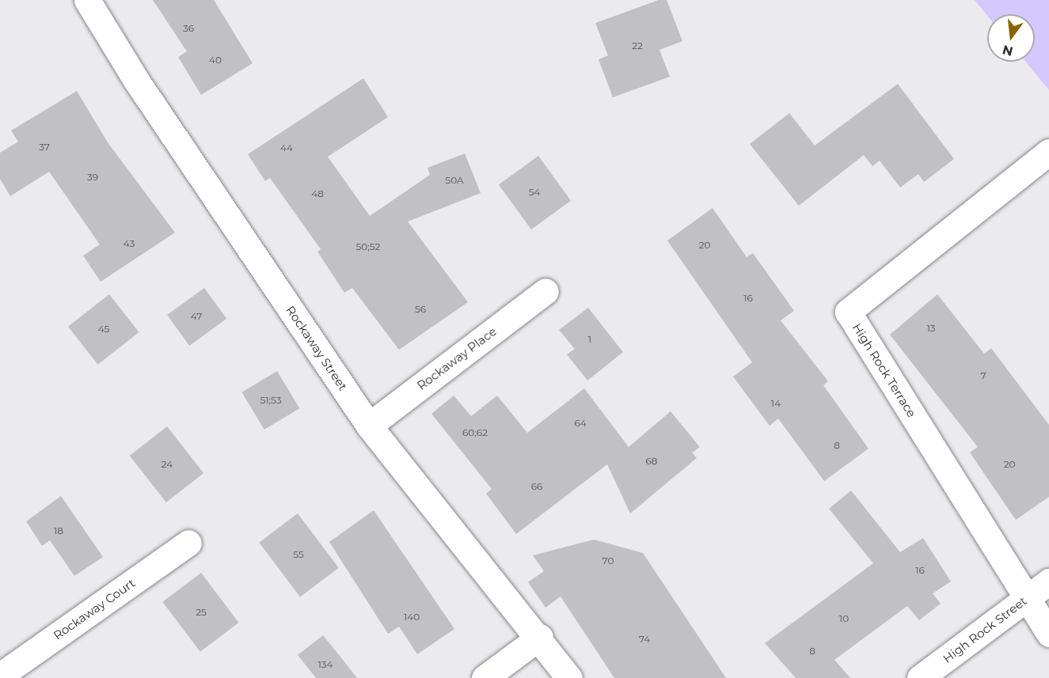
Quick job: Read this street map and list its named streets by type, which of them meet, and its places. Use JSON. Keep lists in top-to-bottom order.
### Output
{
  "streets": {
    "street": [
      "Rockaway Street",
      "Rockaway Place",
      "High Rock Terrace",
      "Rockaway Court",
      "High Rock Street"
    ]
  },
  "crossings": [
    ["Rockaway Street", "Rockaway Place"],
    ["High Rock Terrace", "High Rock Street"]
  ],
  "house_numbers": [
    "36",
    "22",
    "40",
    "37",
    "44",
    "39",
    "50A",
    "54",
    "48",
    "43",
    "20",
    "50;52",
    "16",
    "56",
    "47",
    "13",
    "45",
    "1",
    "7",
    "51;53",
    "14",
    "64",
    "60;62",
    "8",
    "68",
    "24",
    "20",
    "66",
    "18",
    "55",
    "70",
    "16",
    "25",
    "140",
    "10",
    "74",
    "8",
    "134"
  ],
  "north": "bottom"
}
